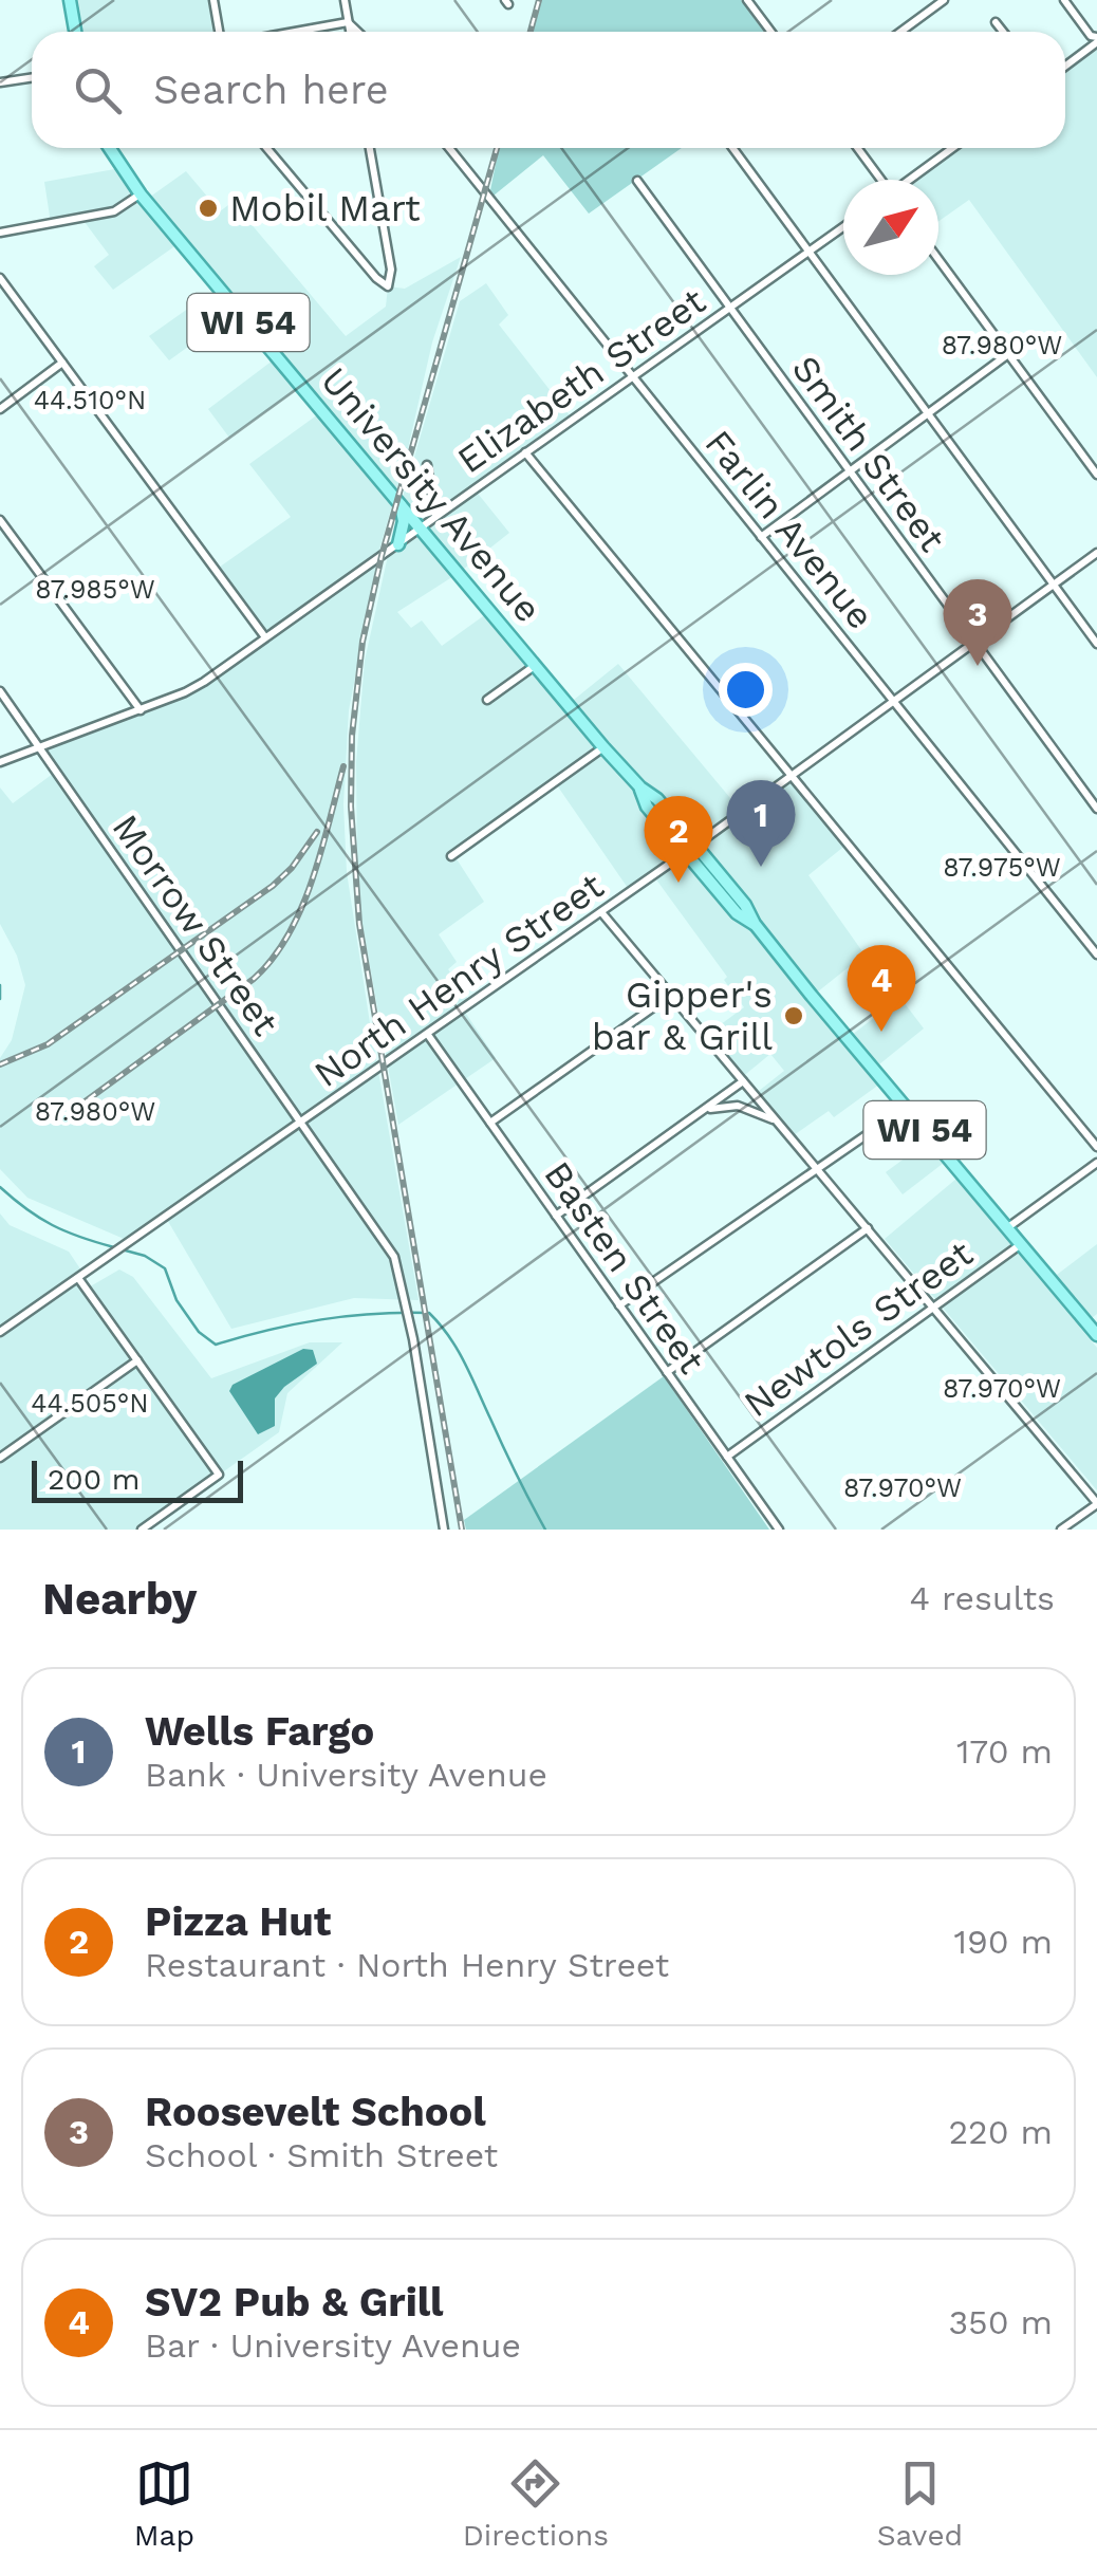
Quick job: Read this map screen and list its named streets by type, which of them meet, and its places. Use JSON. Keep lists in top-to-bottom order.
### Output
{
  "streets": {
    "main road": ["WI 54", "University Avenue"],
    "street": [
      "Elizabeth Street",
      "Smith Street",
      "Farlin Avenue",
      "Morrow Street",
      "North Henry Street",
      "Basten Street",
      "Newtols Street"
    ]
  },
  "crossings": [
    ["Elizabeth Street", "Smith Street"],
    ["Elizabeth Street", "University Avenue"],
    ["Elizabeth Street", "Farlin Avenue"],
    ["Elizabeth Street", "Morrow Street"],
    ["Smith Street", "North Henry Street"],
    ["University Avenue", "North Henry Street"],
    ["University Avenue", "Newtols Street"],
    ["Farlin Avenue", "North Henry Street"],
    ["Morrow Street", "North Henry Street"],
    ["North Henry Street", "Basten Street"],
    ["Basten Street", "Newtols Street"]
  ],
  "places": ["Mobil Mart", "Gipper's bar & Grill"],
  "scale_bar": "200 m",
  "north": "top right",
  "page": {
    "search": "Search here",
    "pins": [
      "3",
      "1",
      "2",
      "4"
    ],
    "scale": "200 m",
    "heading": ["Nearby", "4 results"],
    "list": [
      {
        "mark": "1",
        "name": "Wells Fargo",
        "note": "Bank · University Avenue",
        "value": "170 m"
      },
      {
        "mark": "2",
        "name": "Pizza Hut",
        "note": "Restaurant · North Henry Street",
        "value": "190 m"
      },
      {
        "mark": "3",
        "name": "Roosevelt School",
        "note": "School · Smith Street",
        "value": "220 m"
      },
      {
        "mark": "4",
        "name": "SV2 Pub & Grill",
        "note": "Bar · University Avenue",
        "value": "350 m"
      }
    ],
    "nav": ["Map", "Directions", "Saved"]
  },
  "coordinates": [
    "87.980°W",
    "44.510°N",
    "87.985°W",
    "87.975°W",
    "87.970°W",
    "44.505°N"
  ]
}
